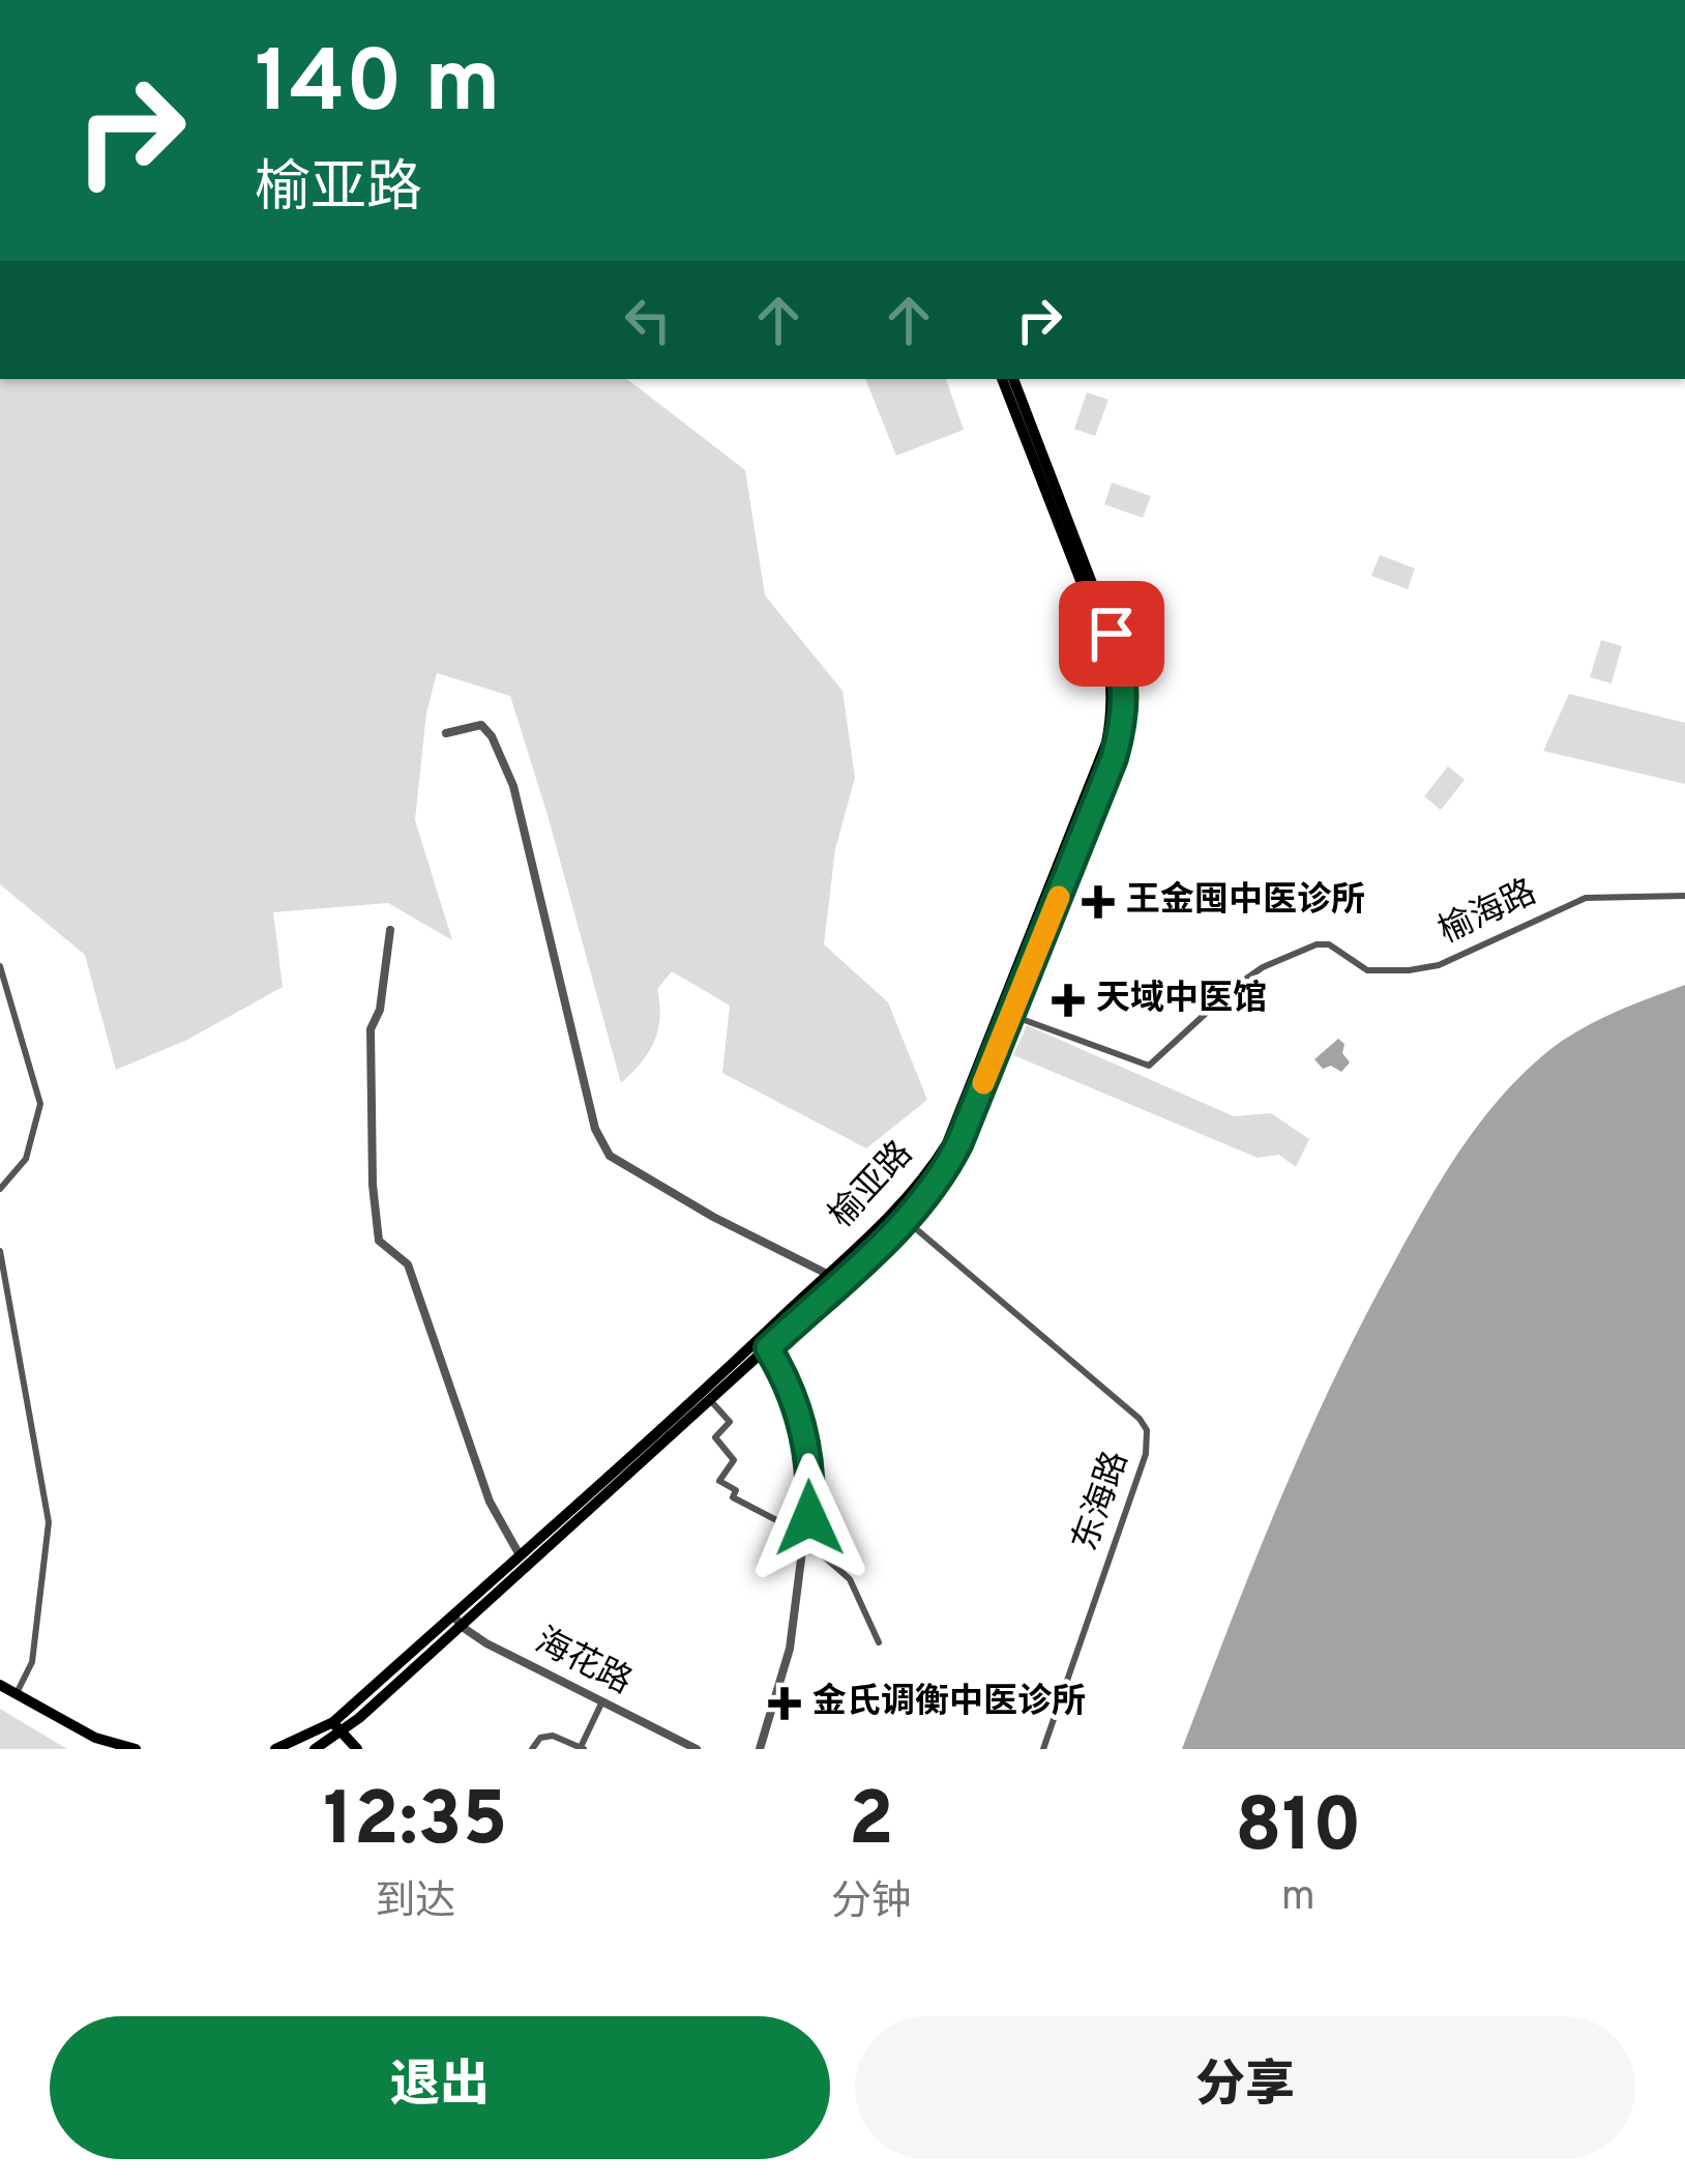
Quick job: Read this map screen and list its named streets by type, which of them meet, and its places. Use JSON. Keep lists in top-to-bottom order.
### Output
{
  "streets": {
    "main road": ["榆亚路"],
    "street": ["榆海路", "东海路", "海花路"]
  },
  "crossings": [
    ["榆海路", "榆亚路"],
    ["榆亚路", "东海路"],
    ["榆亚路", "海花路"]
  ],
  "places": {
    "health": ["王金囤中医诊所", "天域中医馆", "金氏调衡中医诊所"]
  },
  "page": {
    "turn": ["140 m", "榆亚路"],
    "eta": [
      "12:35",
      "到达",
      "2",
      "分钟",
      "810",
      "m"
    ],
    "buttons": ["退出", "分享"]
  }
}
